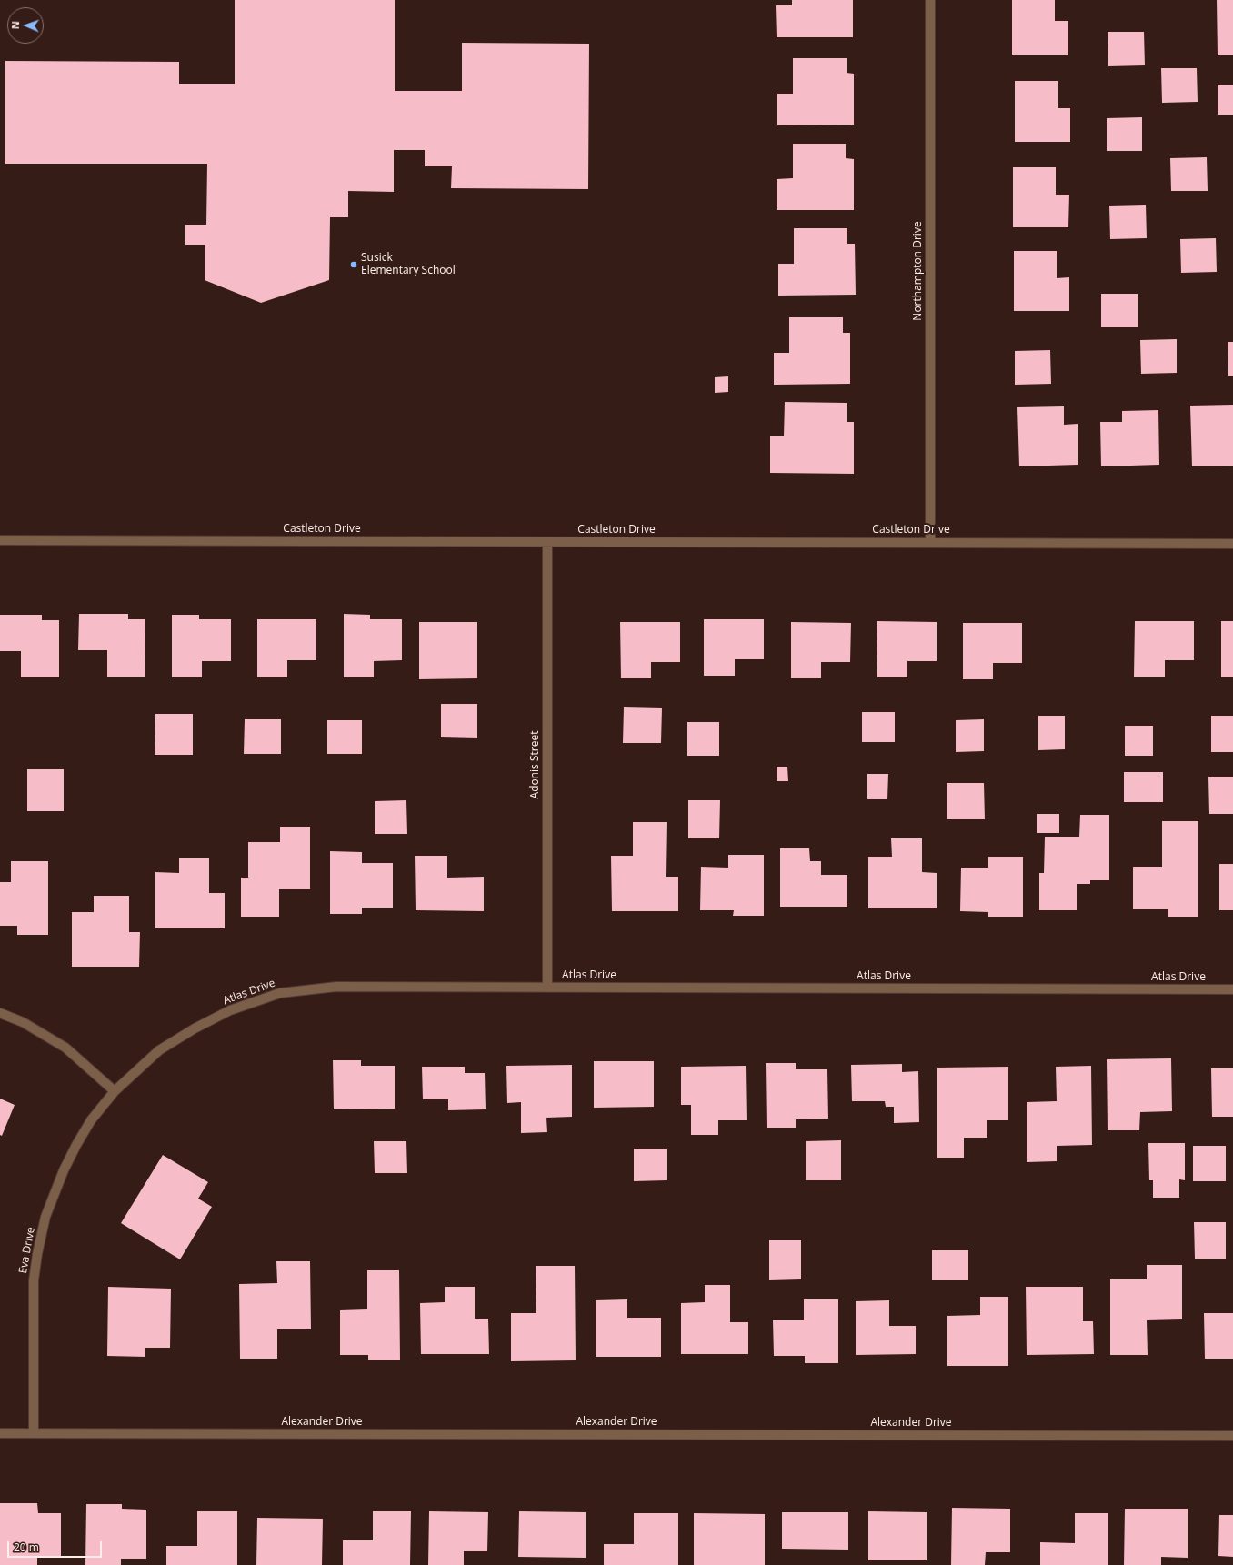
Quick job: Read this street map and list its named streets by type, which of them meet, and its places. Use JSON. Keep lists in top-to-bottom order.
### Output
{
  "streets": {
    "street": [
      "Northampton Drive",
      "Castleton Drive",
      "Adonis Street",
      "Atlas Drive",
      "Eva Drive",
      "Alexander Drive"
    ]
  },
  "crossings": [
    ["Northampton Drive", "Castleton Drive"],
    ["Castleton Drive", "Adonis Street"],
    ["Adonis Street", "Atlas Drive"],
    ["Atlas Drive", "Eva Drive"],
    ["Eva Drive", "Alexander Drive"]
  ],
  "places": ["Susick Elementary School"],
  "scale_bar": "20 m",
  "north": "left"
}
